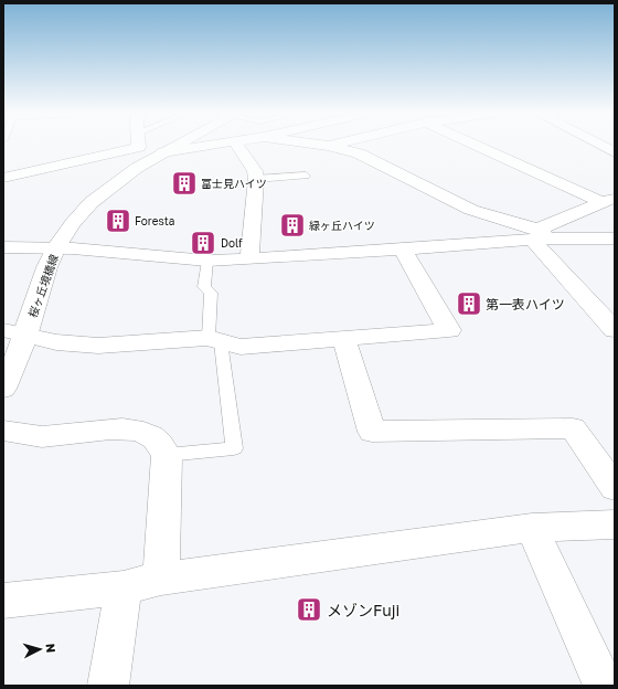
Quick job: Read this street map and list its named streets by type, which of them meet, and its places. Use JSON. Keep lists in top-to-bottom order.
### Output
{
  "streets": {
    "street": ["桜ヶ丘境橋線"]
  },
  "places": {
    "building": [
      "富士見ハイツ",
      "Foresta",
      "緑ヶ丘ハイツ",
      "Dolf",
      "第一表ハイツ",
      "メゾンFuji"
    ]
  },
  "north": "right"
}
